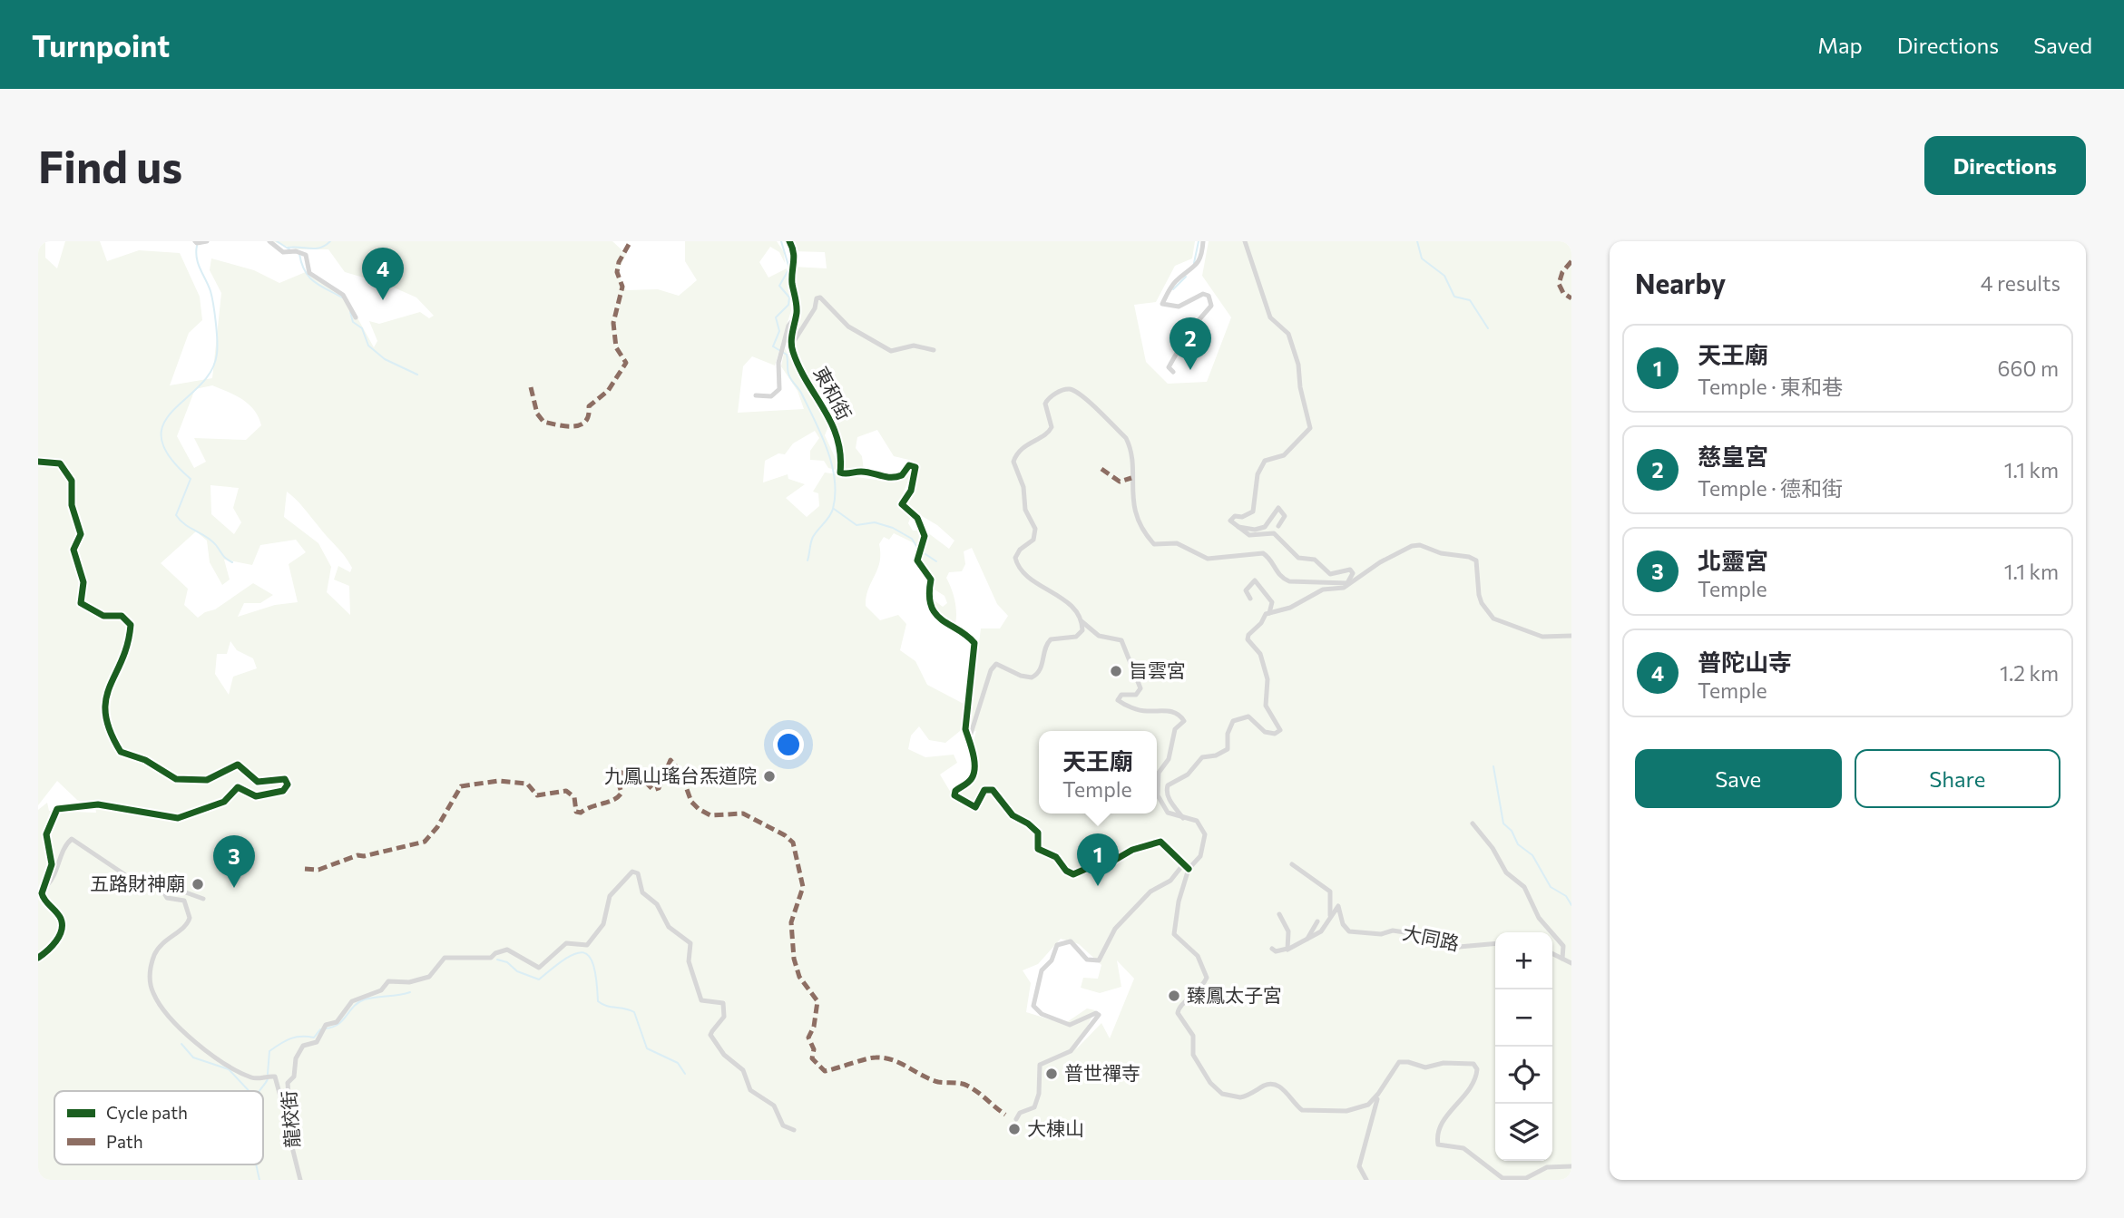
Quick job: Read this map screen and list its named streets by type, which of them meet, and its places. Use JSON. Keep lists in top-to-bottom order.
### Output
{
  "streets": {
    "street": ["東和街", "大同路", "龍校街"]
  },
  "places": [
    "旨雲宮",
    "九鳳山瑤台炁道院",
    "五路財神廟",
    "臻鳳太子宮",
    "普世禪寺",
    "大棟山"
  ],
  "legend": ["Cycle path", "Path"],
  "page": {
    "header": "Turnpoint",
    "nav": ["Map", "Directions", "Saved"],
    "buttons": [
      "Directions",
      ["Save", "Share"]
    ],
    "title": "Find us",
    "heading": ["Nearby", "4 results"],
    "pins": [
      "4",
      "2",
      "1",
      "3"
    ],
    "list": [
      {
        "mark": "1",
        "name": "天王廟",
        "note": "Temple · 東和巷",
        "value": "660 m"
      },
      {
        "mark": "2",
        "name": "慈皇宮",
        "note": "Temple · 德和街",
        "value": "1.1 km"
      },
      {
        "mark": "3",
        "name": "北靈宮",
        "note": "Temple",
        "value": "1.1 km"
      },
      {
        "mark": "4",
        "name": "普陀山寺",
        "note": "Temple",
        "value": "1.2 km"
      }
    ],
    "popup": ["天王廟", "Temple"],
    "map_buttons": ["+", "−"]
  }
}
